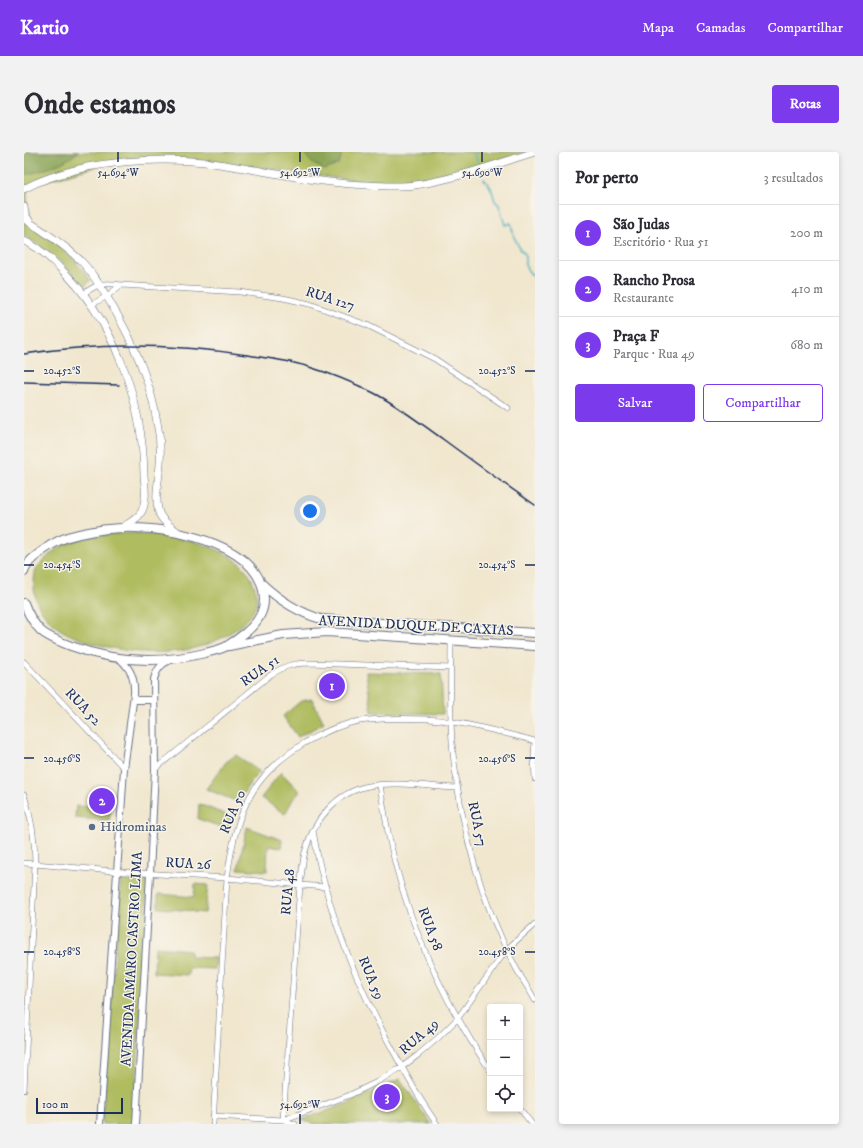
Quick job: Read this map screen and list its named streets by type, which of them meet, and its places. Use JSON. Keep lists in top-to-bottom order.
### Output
{
  "streets": {
    "main road": ["AVENIDA DUQUE DE CAXIAS"],
    "street": [
      "RUA 127",
      "RUA 51",
      "RUA 52",
      "RUA 50",
      "RUA 57",
      "RUA 26",
      "RUA 48",
      "RUA 58",
      "AVENIDA AMARO CASTRO LIMA",
      "RUA 59",
      "RUA 49"
    ]
  },
  "crossings": [
    ["AVENIDA DUQUE DE CAXIAS", "RUA 57"],
    ["AVENIDA DUQUE DE CAXIAS", "AVENIDA AMARO CASTRO LIMA"],
    ["RUA 51", "RUA 57"],
    ["RUA 51", "AVENIDA AMARO CASTRO LIMA"],
    ["RUA 52", "AVENIDA AMARO CASTRO LIMA"],
    ["RUA 50", "RUA 57"],
    ["RUA 50", "RUA 26"],
    ["RUA 57", "RUA 48"],
    ["RUA 57", "RUA 49"],
    ["RUA 26", "RUA 48"],
    ["RUA 26", "AVENIDA AMARO CASTRO LIMA"],
    ["RUA 26", "RUA 59"],
    ["RUA 48", "RUA 58"],
    ["RUA 48", "RUA 59"],
    ["RUA 48", "RUA 49"],
    ["RUA 58", "RUA 49"],
    ["RUA 59", "RUA 49"]
  ],
  "places": ["Hidrominas"],
  "scale_bar": "100 m",
  "page": {
    "header": "Kartio",
    "nav": ["Mapa", "Camadas", "Compartilhar"],
    "buttons": [
      "Rotas",
      ["Salvar", "Compartilhar"]
    ],
    "title": "Onde estamos",
    "heading": ["Por perto", "3 resultados"],
    "list": [
      {
        "mark": "1",
        "name": "São Judas",
        "note": "Escritório · Rua 51",
        "value": "200 m"
      },
      {
        "mark": "2",
        "name": "Rancho Prosa",
        "note": "Restaurante",
        "value": "410 m"
      },
      {
        "mark": "3",
        "name": "Praça F",
        "note": "Parque · Rua 49",
        "value": "680 m"
      }
    ],
    "pins": ["1", "2", "3"],
    "map_buttons": ["+", "−"],
    "scale": "100 m"
  },
  "coordinates": [
    "54.694°W",
    "54.692°W",
    "54.690°W",
    "20.452°S",
    "20.454°S",
    "20.456°S",
    "20.458°S"
  ]
}
